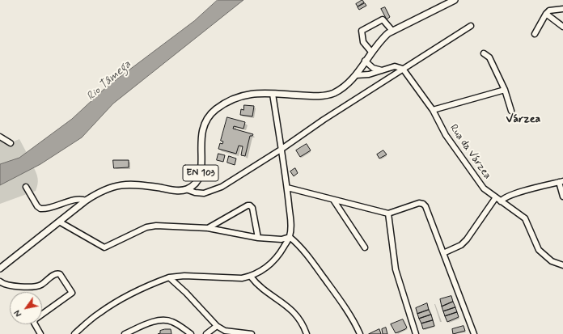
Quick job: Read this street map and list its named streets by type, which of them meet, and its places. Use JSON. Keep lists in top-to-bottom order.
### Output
{
  "streets": {
    "main road": ["EN 103"],
    "street": ["Rua da Várzea"]
  },
  "districts": ["Várzea"],
  "water": ["Rio Tâmega"],
  "north": "bottom left"
}
